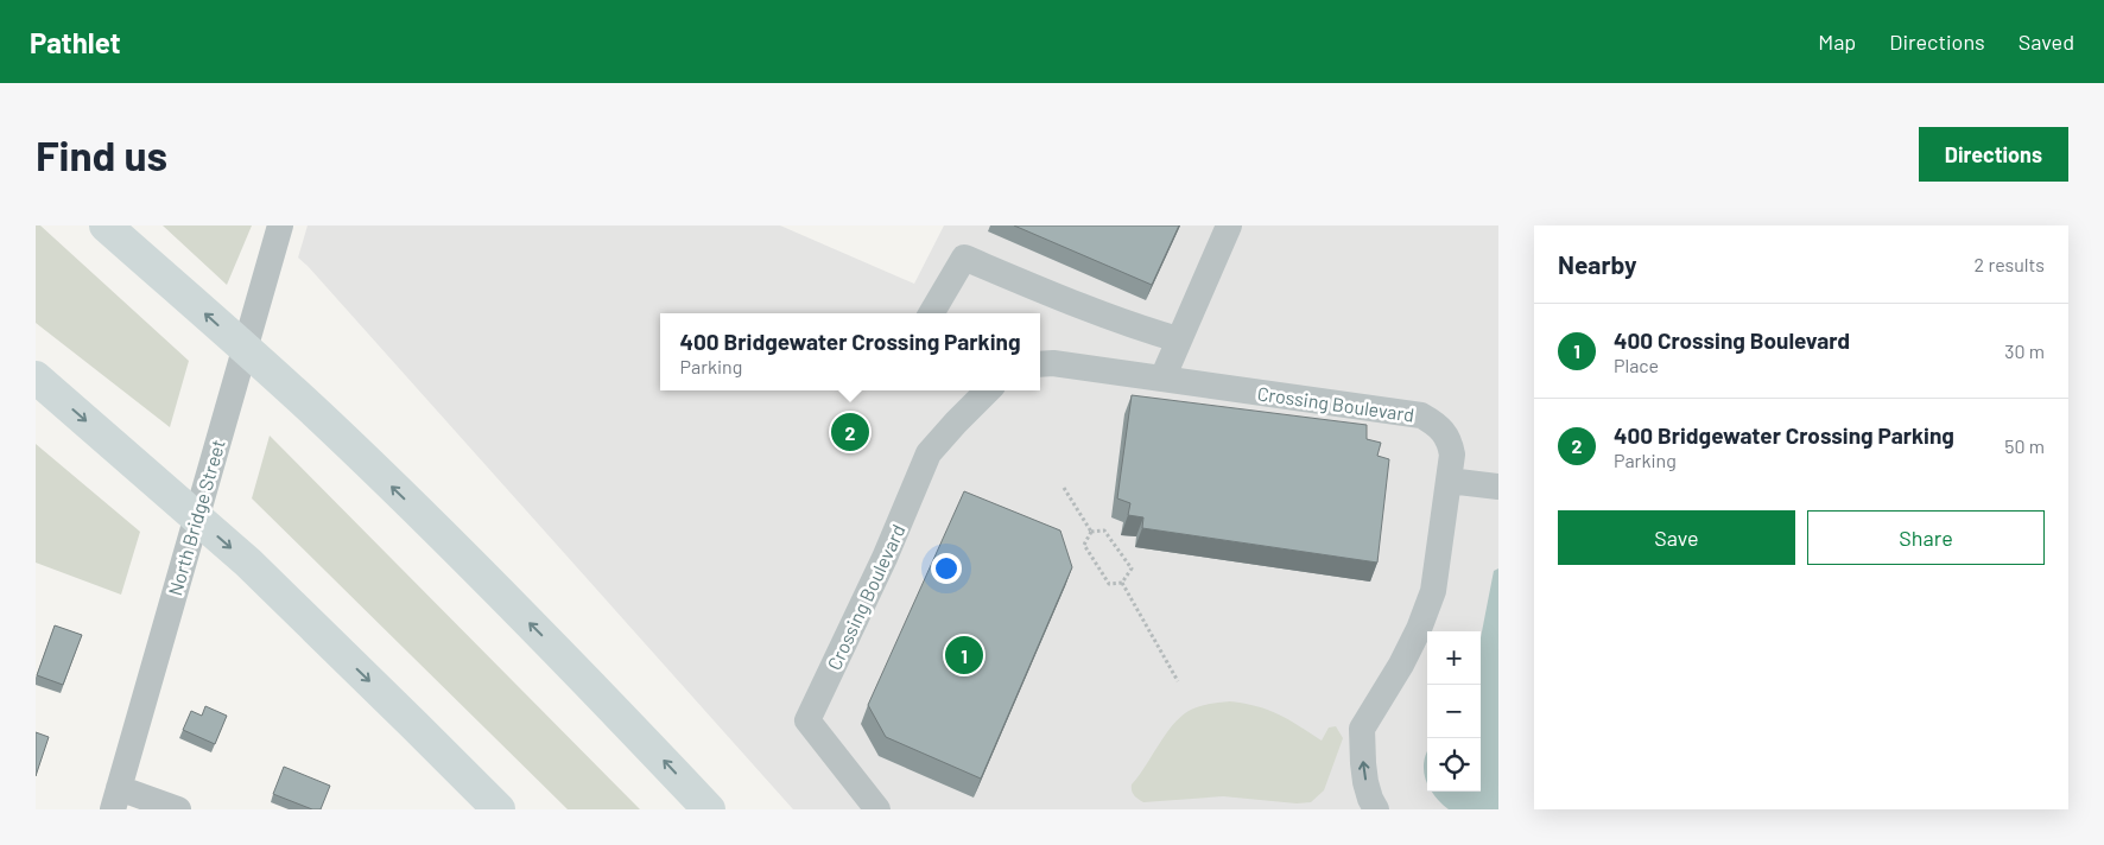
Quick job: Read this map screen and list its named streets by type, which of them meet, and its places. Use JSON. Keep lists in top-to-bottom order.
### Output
{
  "streets": {
    "street": ["Crossing Boulevard", "North Bridge Street"]
  },
  "page": {
    "header": "Pathlet",
    "nav": ["Map", "Directions", "Saved"],
    "buttons": [
      "Directions",
      ["Save", "Share"]
    ],
    "title": "Find us",
    "heading": ["Nearby", "2 results"],
    "list": [
      {
        "mark": "1",
        "name": "400 Crossing Boulevard",
        "note": "Place",
        "value": "30 m"
      },
      {
        "mark": "2",
        "name": "400 Bridgewater Crossing Parking",
        "note": "Parking",
        "value": "50 m"
      }
    ],
    "popup": ["400 Bridgewater Crossing Parking", "Parking"],
    "pins": ["2", "1"],
    "map_buttons": ["+", "−"]
  }
}
